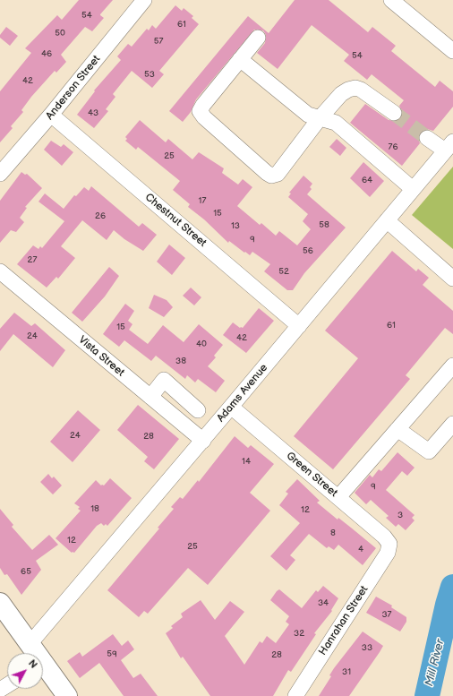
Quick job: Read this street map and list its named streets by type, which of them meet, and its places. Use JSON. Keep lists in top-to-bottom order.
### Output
{
  "streets": {
    "street": [
      "Anderson Street",
      "Chestnut Street",
      "Vista Street",
      "Adams Avenue",
      "Green Street",
      "Hanrahan Street"
    ]
  },
  "crossings": [
    ["Anderson Street", "Chestnut Street"],
    ["Chestnut Street", "Adams Avenue"],
    ["Vista Street", "Adams Avenue"],
    ["Adams Avenue", "Green Street"],
    ["Green Street", "Hanrahan Street"]
  ],
  "water": ["Mill River"],
  "house_numbers": [
    "54",
    "61",
    "50",
    "57",
    "46",
    "54",
    "53",
    "42",
    "43",
    "76",
    "25",
    "64",
    "17",
    "15",
    "26",
    "58",
    "13",
    "9",
    "56",
    "27",
    "52",
    "61",
    "15",
    "24",
    "42",
    "40",
    "38",
    "24",
    "28",
    "14",
    "9",
    "18",
    "12",
    "3",
    "8",
    "12",
    "25",
    "4",
    "65",
    "34",
    "37",
    "32",
    "33",
    "59",
    "28",
    "31"
  ],
  "north": "top right"
}
